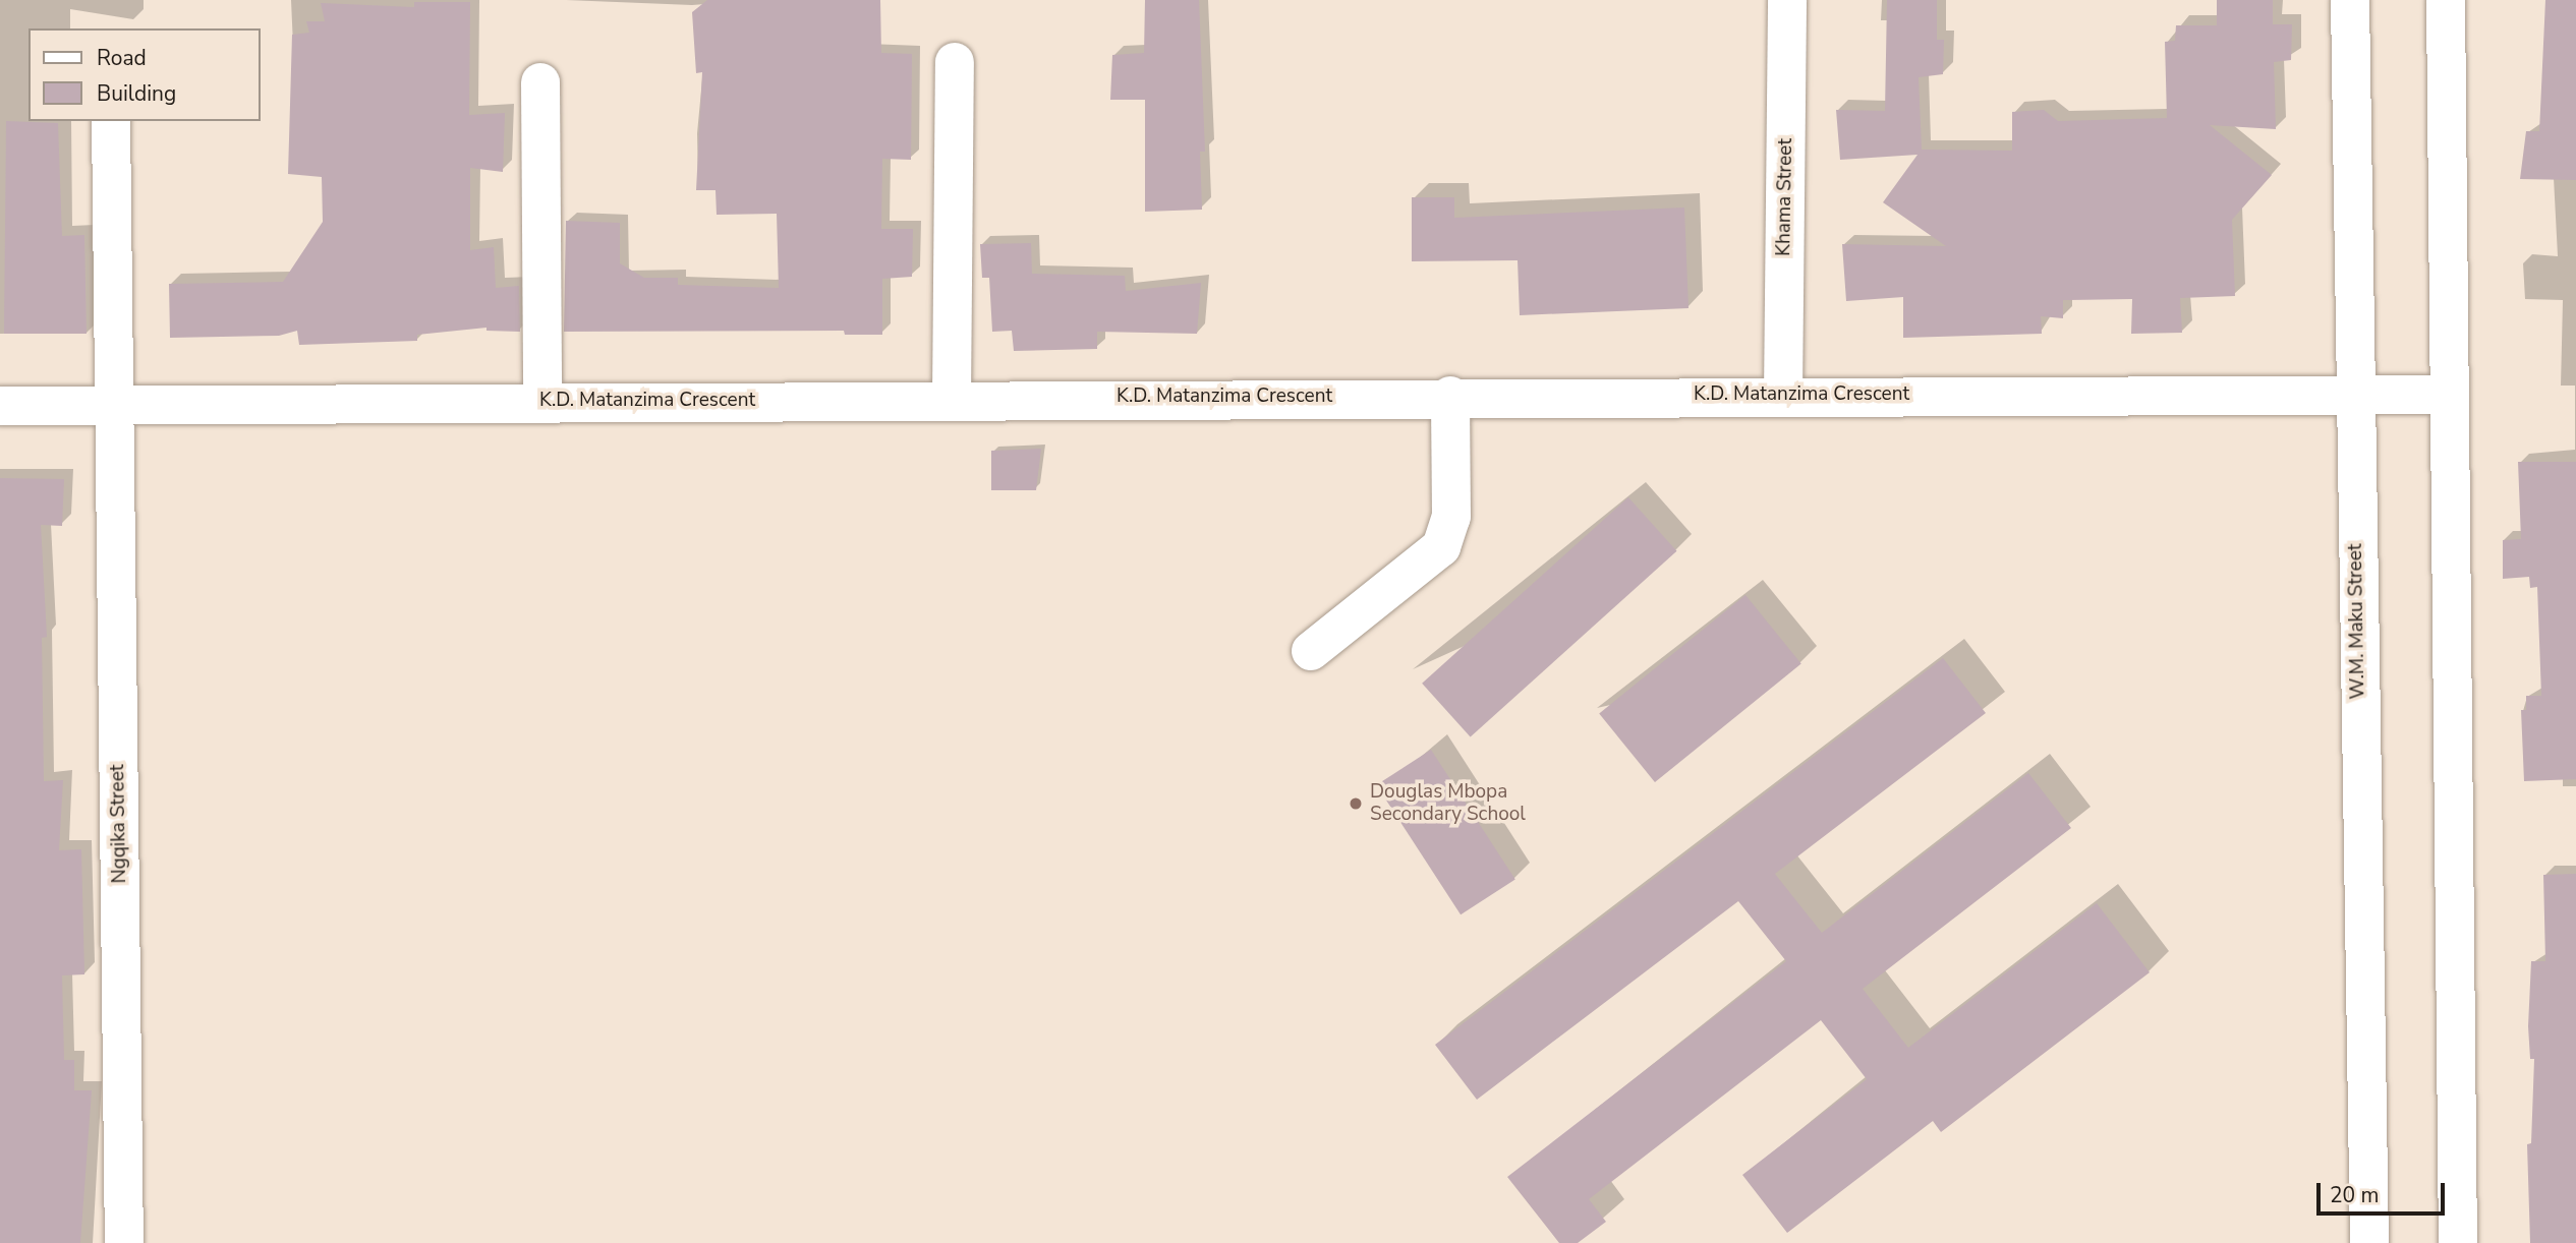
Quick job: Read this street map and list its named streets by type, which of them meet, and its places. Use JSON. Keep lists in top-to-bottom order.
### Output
{
  "streets": {
    "street": [
      "Khama Street",
      "K.D. Matanzima Crescent",
      "W.M. Maku Street",
      "Ngqika Street"
    ]
  },
  "crossings": [
    ["Khama Street", "K.D. Matanzima Crescent"],
    ["K.D. Matanzima Crescent", "W.M. Maku Street"],
    ["K.D. Matanzima Crescent", "Ngqika Street"]
  ],
  "places": ["Douglas Mbopa Secondary School"],
  "legend": ["Road", "Building"],
  "scale_bar": "20 m"
}
